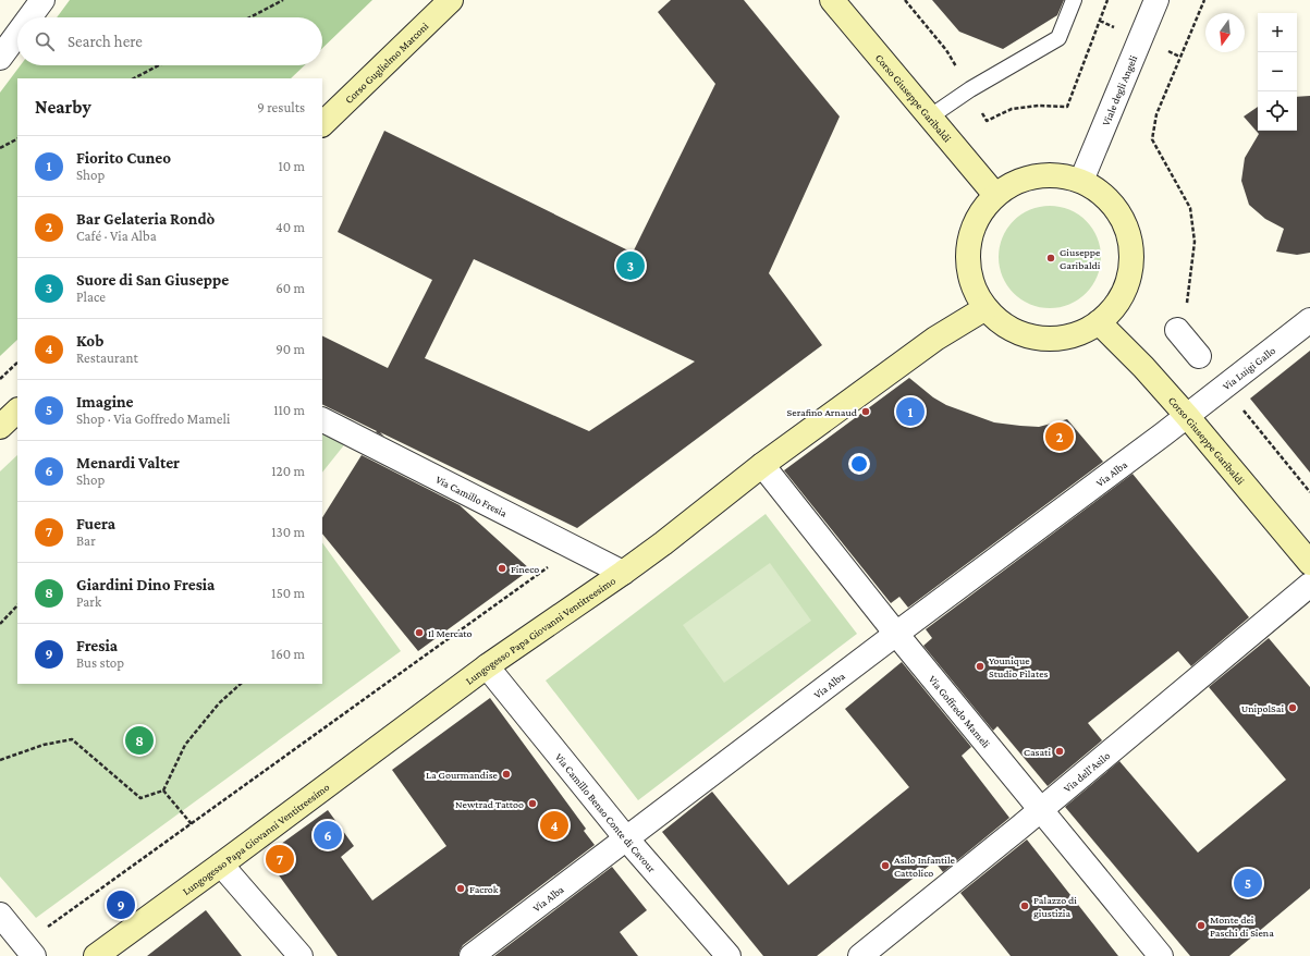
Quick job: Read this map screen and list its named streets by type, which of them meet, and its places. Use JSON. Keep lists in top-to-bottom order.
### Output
{
  "streets": {
    "street": [
      "Corso Guglielmo Marconi",
      "Viale degli Angeli",
      "Corso Giuseppe Garibaldi",
      "Via Luigi Gallo",
      "Via Alba",
      "Via Camillo Fresia",
      "Lungogesso Papa Giovanni Ventitreesimo",
      "Via Goffredo Mameli",
      "Via dell'Asilo",
      "Via Camillo Benso Conte di Cavour"
    ]
  },
  "crossings": [
    ["Corso Giuseppe Garibaldi", "Via Luigi Gallo"],
    ["Corso Giuseppe Garibaldi", "Via Alba"],
    ["Via Luigi Gallo", "Via Alba"],
    ["Via Alba", "Via Goffredo Mameli"],
    ["Via Alba", "Via Camillo Benso Conte di Cavour"],
    ["Via Camillo Fresia", "Lungogesso Papa Giovanni Ventitreesimo"],
    ["Lungogesso Papa Giovanni Ventitreesimo", "Via Goffredo Mameli"],
    ["Lungogesso Papa Giovanni Ventitreesimo", "Via Camillo Benso Conte di Cavour"],
    ["Via Goffredo Mameli", "Via dell'Asilo"]
  ],
  "places": [
    "Giuseppe Garibaldi",
    "Serafino Arnaud",
    "Fineco",
    "Il Mercato",
    "Younique Studio Pilates",
    "UnipolSai",
    "Casati",
    "La Gourmandise",
    "Newtrad Tattoo",
    "Asilo Infantile Cattolico",
    "Facrok",
    "Palazzo di giustizia",
    "Monte dei Paschi di Siena"
  ],
  "north": "bottom",
  "page": {
    "map_buttons": ["+", "−"],
    "search": "Search here",
    "heading": ["Nearby", "9 results"],
    "list": [
      {
        "mark": "1",
        "name": "Fiorito Cuneo",
        "note": "Shop",
        "value": "10 m"
      },
      {
        "mark": "2",
        "name": "Bar Gelateria Rondò",
        "note": "Café · Via Alba",
        "value": "40 m"
      },
      {
        "mark": "3",
        "name": "Suore di San Giuseppe",
        "note": "Place",
        "value": "60 m"
      },
      {
        "mark": "4",
        "name": "Kob",
        "note": "Restaurant",
        "value": "90 m"
      },
      {
        "mark": "5",
        "name": "Imagine",
        "note": "Shop · Via Goffredo Mameli",
        "value": "110 m"
      },
      {
        "mark": "6",
        "name": "Menardi Valter",
        "note": "Shop",
        "value": "120 m"
      },
      {
        "mark": "7",
        "name": "Fuera",
        "note": "Bar",
        "value": "130 m"
      },
      {
        "mark": "8",
        "name": "Giardini Dino Fresia",
        "note": "Park",
        "value": "150 m"
      },
      {
        "mark": "9",
        "name": "Fresia",
        "note": "Bus stop",
        "value": "160 m"
      }
    ],
    "pins": [
      "3",
      "1",
      "2",
      "8",
      "4",
      "6",
      "7",
      "5",
      "9"
    ]
  }
}
